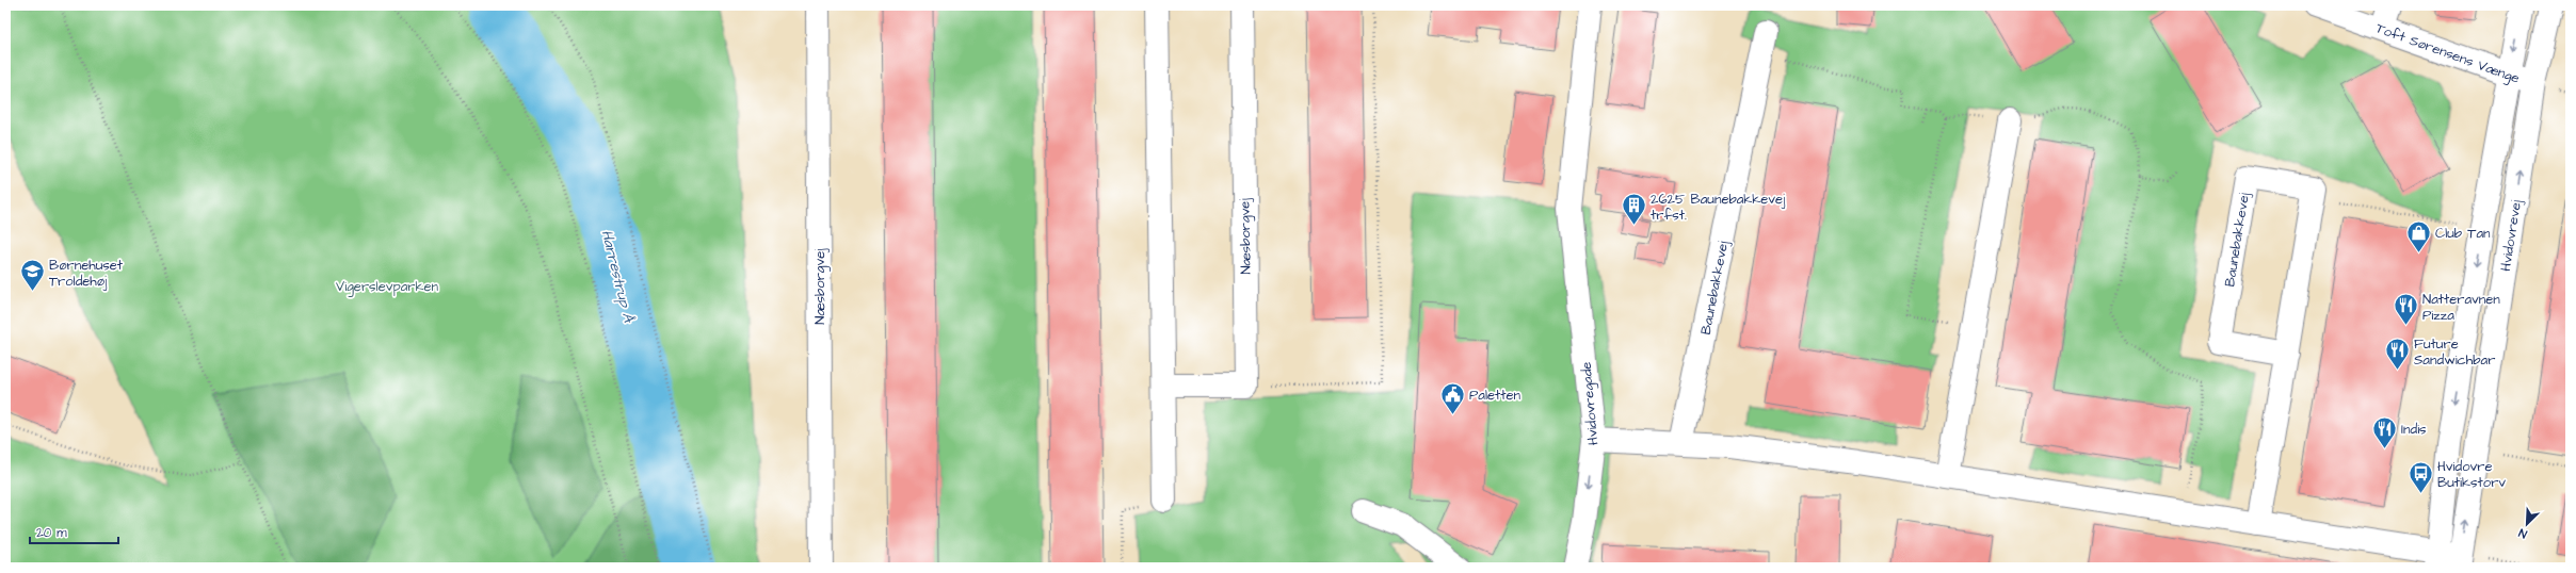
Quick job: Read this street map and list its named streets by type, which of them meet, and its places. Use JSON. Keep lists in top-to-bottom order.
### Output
{
  "streets": {
    "street": [
      "Toft Sørensens Vænge",
      "Hvidovrevej",
      "Næsborgvej",
      "Baunebakkevej",
      "Hvidovregade"
    ]
  },
  "crossings": [
    ["Toft Sørensens Vænge", "Hvidovrevej"]
  ],
  "water": ["Harrestrup Å"],
  "parks": ["Vigerslevparken"],
  "places": {
    "building": ["2625 Baunebakkevej trfst."],
    "shop": ["Club Tan"],
    "school or university": ["Børnehuset Troldehøj"],
    "restaurant": ["Natteravnen Pizza", "Future Sandwichbar", "Indis"],
    "public building": ["Paletten"],
    "bus stop": ["Hvidovre Butikstorv"]
  },
  "scale_bar": "20 m",
  "north": "bottom left"
}
